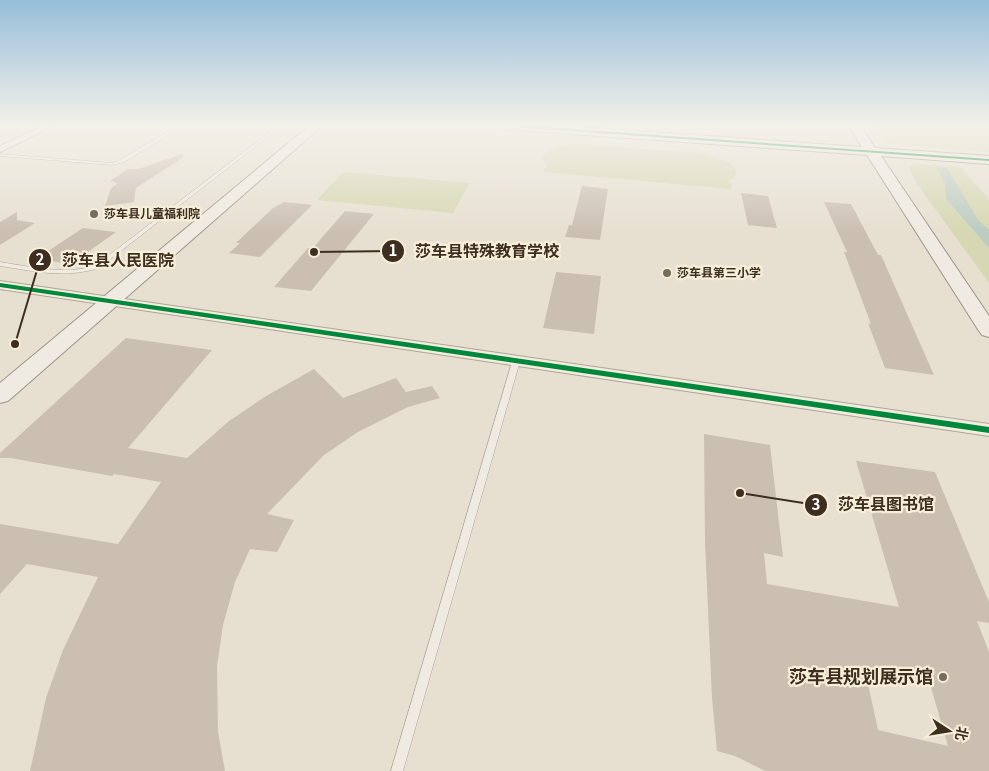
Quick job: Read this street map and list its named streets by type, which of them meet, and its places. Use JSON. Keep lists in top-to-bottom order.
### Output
{
  "places": [
    "莎车县儿童福利院",
    "莎车县特殊教育学校",
    "莎车县第三小学",
    "莎车县人民医院",
    "莎车县图书馆",
    "莎车县规划展示馆"
  ],
  "north": "right"
}
